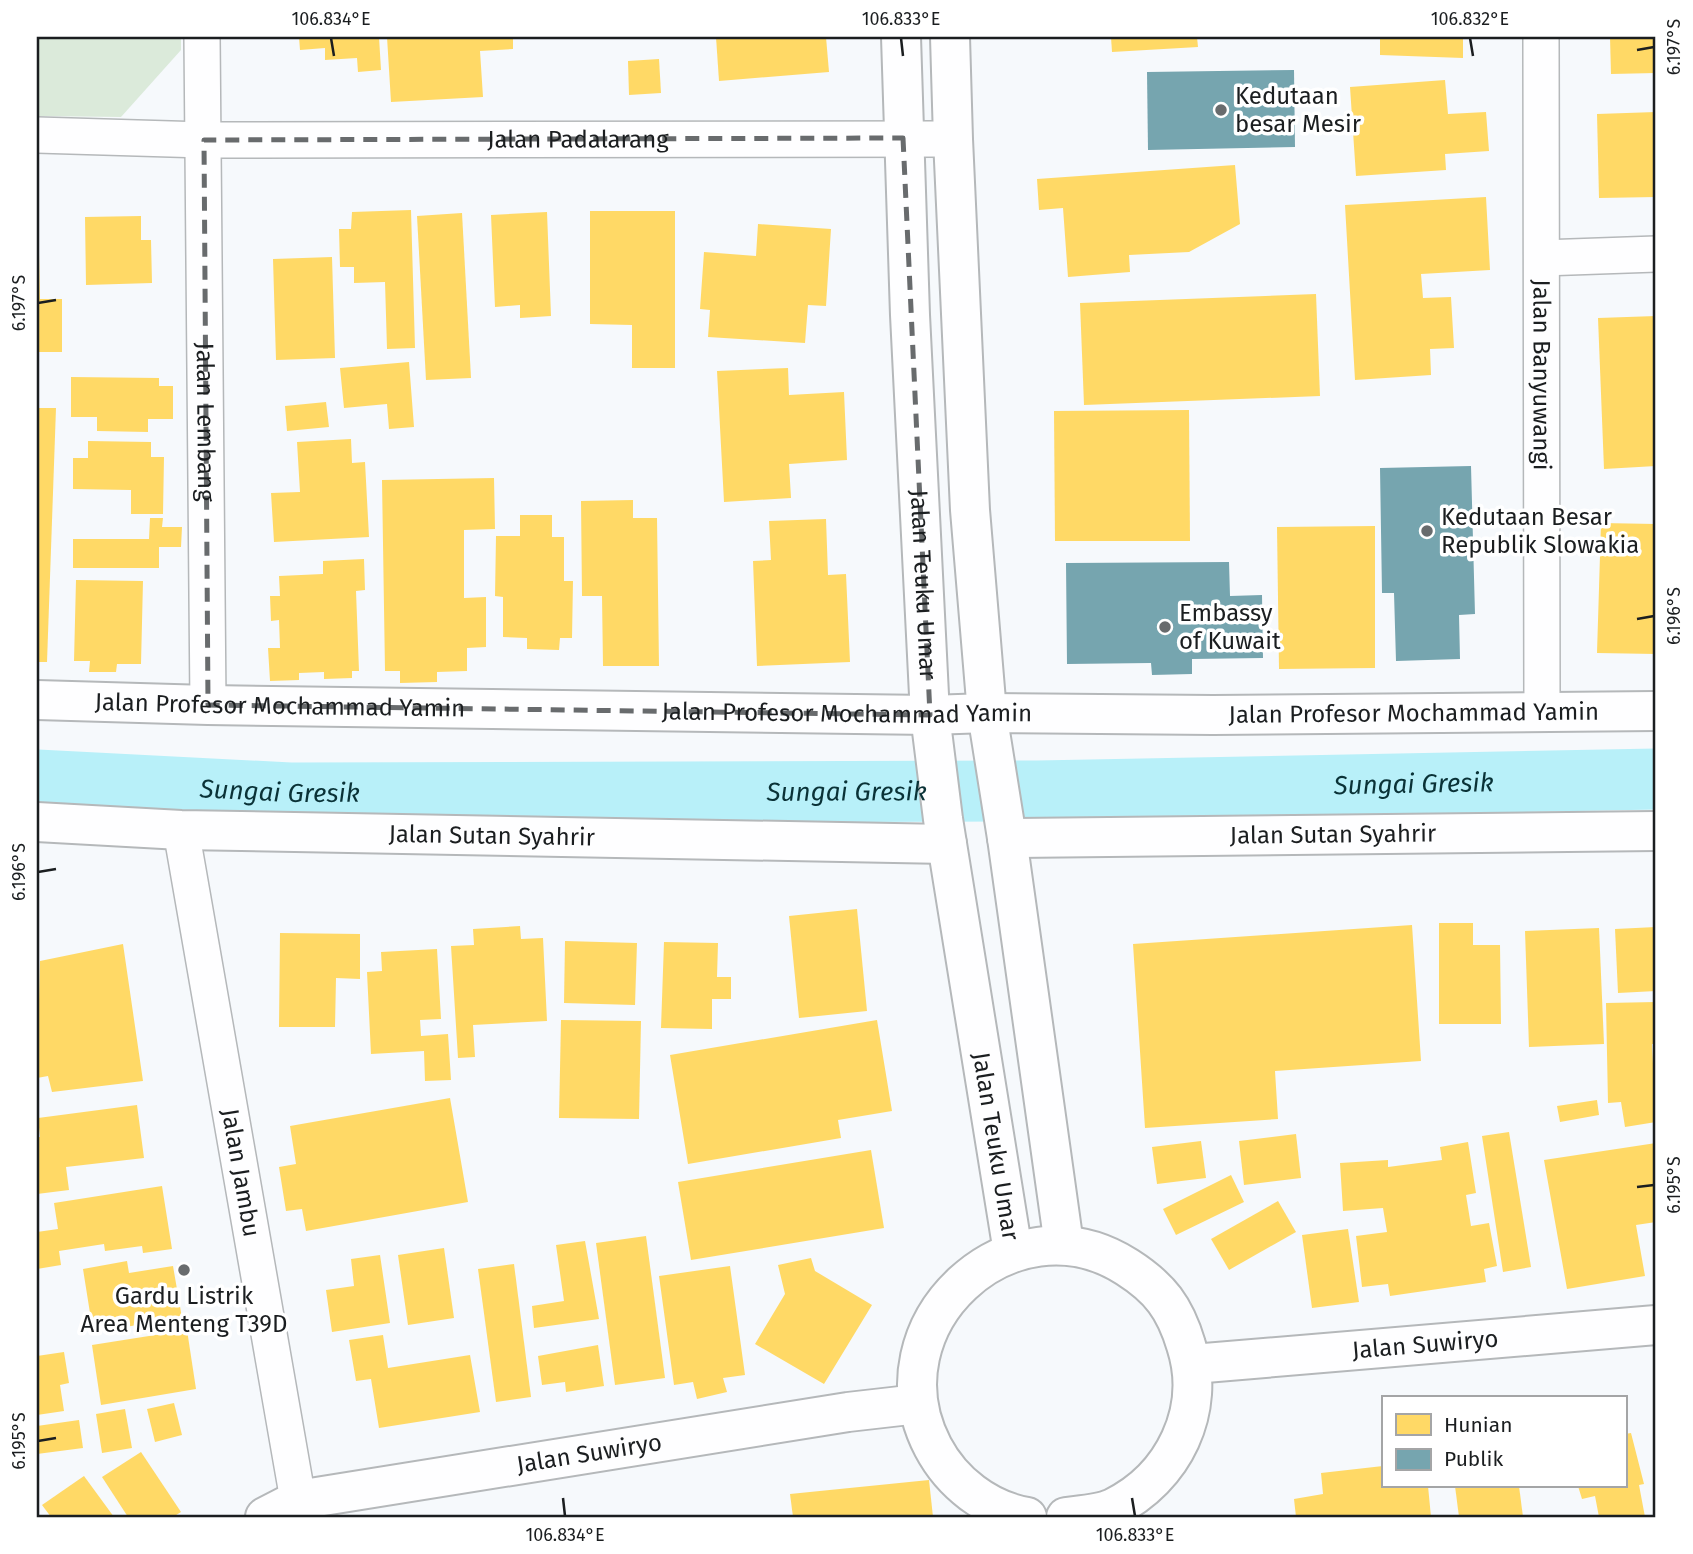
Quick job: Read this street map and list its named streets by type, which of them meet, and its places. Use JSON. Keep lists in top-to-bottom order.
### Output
{
  "streets": {
    "street": [
      "Jalan Padalarang",
      "Jalan Banyuwangi",
      "Jalan Lembang",
      "Jalan Teuku Umar",
      "Jalan Profesor Mochammad Yamin",
      "Jalan Sutan Syahrir",
      "Jalan Jambu",
      "Jalan Suwiryo"
    ]
  },
  "crossings": [
    ["Jalan Padalarang", "Jalan Lembang"],
    ["Jalan Padalarang", "Jalan Teuku Umar"],
    ["Jalan Banyuwangi", "Jalan Profesor Mochammad Yamin"],
    ["Jalan Lembang", "Jalan Profesor Mochammad Yamin"],
    ["Jalan Teuku Umar", "Jalan Profesor Mochammad Yamin"],
    ["Jalan Teuku Umar", "Jalan Sutan Syahrir"],
    ["Jalan Sutan Syahrir", "Jalan Jambu"],
    ["Jalan Jambu", "Jalan Suwiryo"]
  ],
  "water": ["Sungai Gresik"],
  "places": [
    "Kedutaan besar Mesir",
    "Kedutaan Besar Republik Slowakia",
    "Embassy of Kuwait",
    "Gardu Listrik Area Menteng T39D"
  ],
  "legend": ["Hunian", "Publik"],
  "coordinates": [
    "106.834°E",
    "106.833°E",
    "106.832°E",
    "6.197°S",
    "6.196°S",
    "6.195°S"
  ]
}
